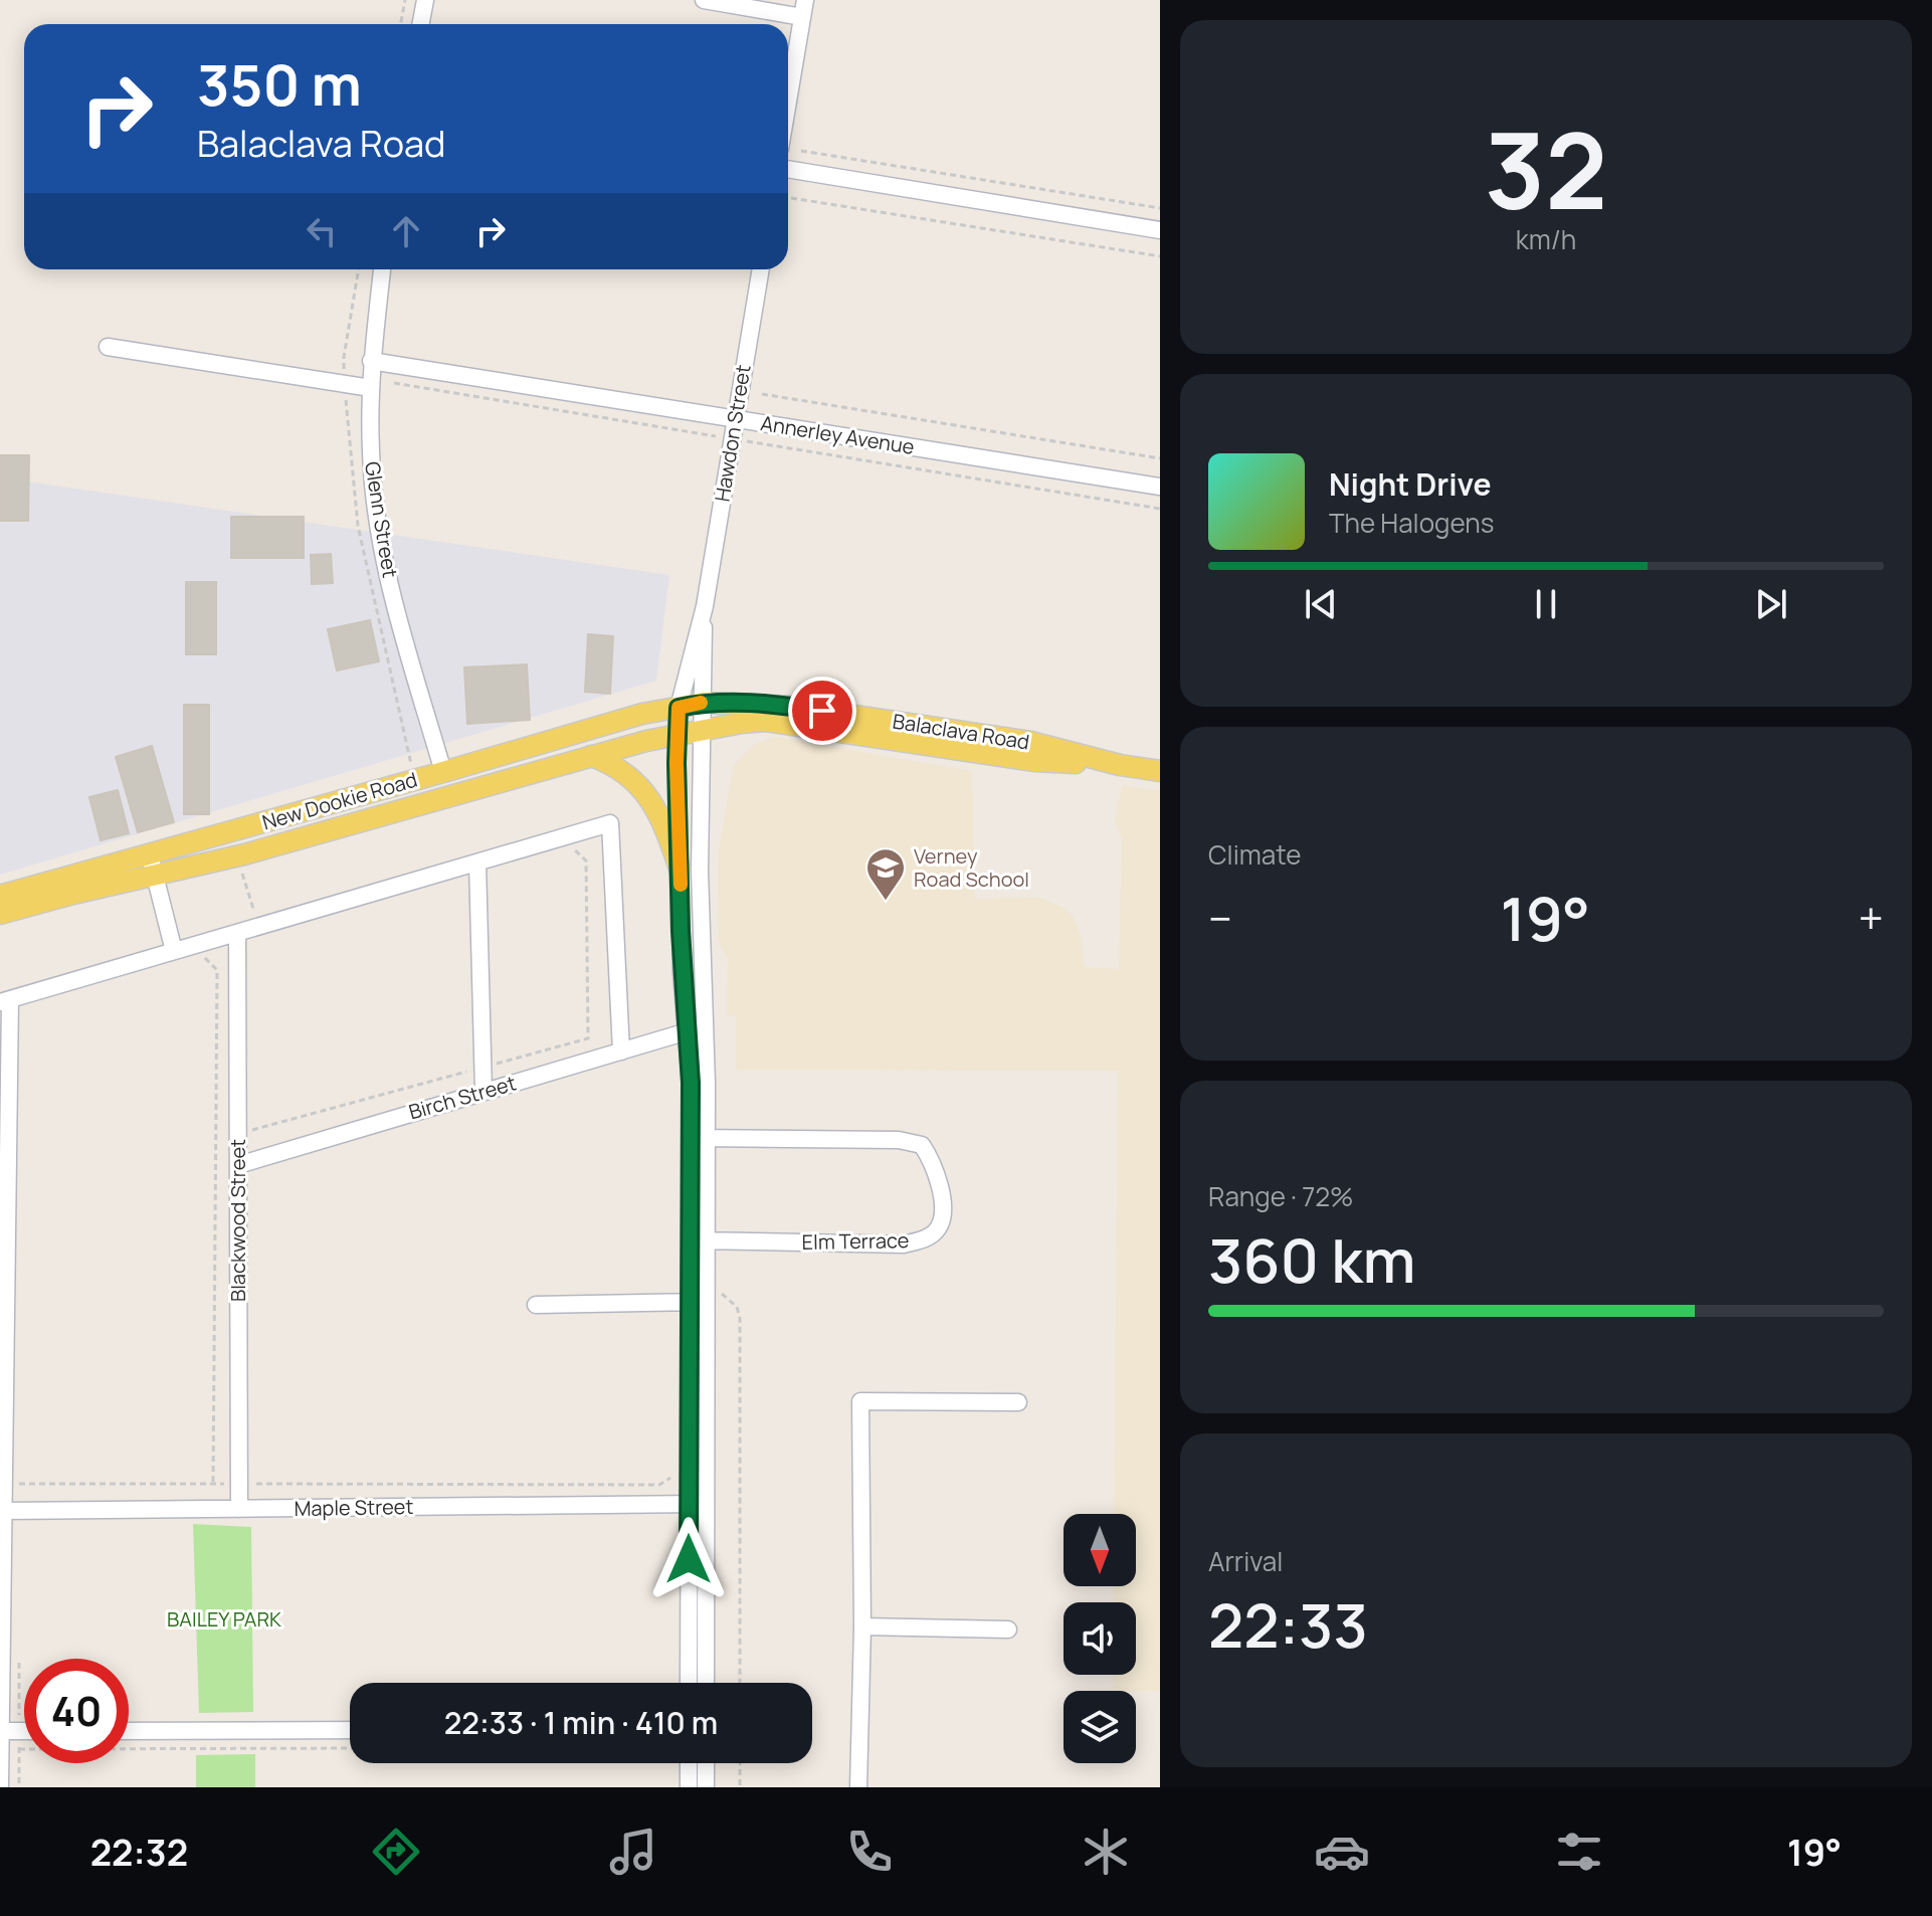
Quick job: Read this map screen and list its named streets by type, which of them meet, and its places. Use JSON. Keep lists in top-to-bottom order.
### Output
{
  "streets": {
    "main road": ["Balaclava Road", "New Dookie Road"],
    "street": [
      "Hawdon Street",
      "Annerley Avenue",
      "Glenn Street",
      "Birch Street",
      "Blackwood Street",
      "Elm Terrace",
      "Maple Street"
    ]
  },
  "crossings": [
    ["Hawdon Street", "Annerley Avenue"],
    ["Hawdon Street", "Balaclava Road"],
    ["Hawdon Street", "New Dookie Road"],
    ["Hawdon Street", "Birch Street"],
    ["Hawdon Street", "Elm Terrace"],
    ["Annerley Avenue", "Glenn Street"],
    ["Glenn Street", "New Dookie Road"],
    ["Balaclava Road", "New Dookie Road"],
    ["Birch Street", "Blackwood Street"],
    ["Blackwood Street", "Maple Street"]
  ],
  "parks": ["BAILEY PARK"],
  "places": {
    "school or university": ["Verney Road School"]
  },
  "north": "bottom",
  "page": {
    "tile": [
      ["32", "km/h"],
      "Climate",
      ["Range · 72%", "360 km"],
      ["Arrival", "22:33"]
    ],
    "turn": ["350 m", "Balaclava Road"],
    "song": ["Night Drive", "The Halogens"],
    "heat": ["−", "19°", "+"],
    "limit": "40",
    "trip": "22:33 · 1 min · 410 m",
    "tabs": ["22:32", "19°"]
  }
}
